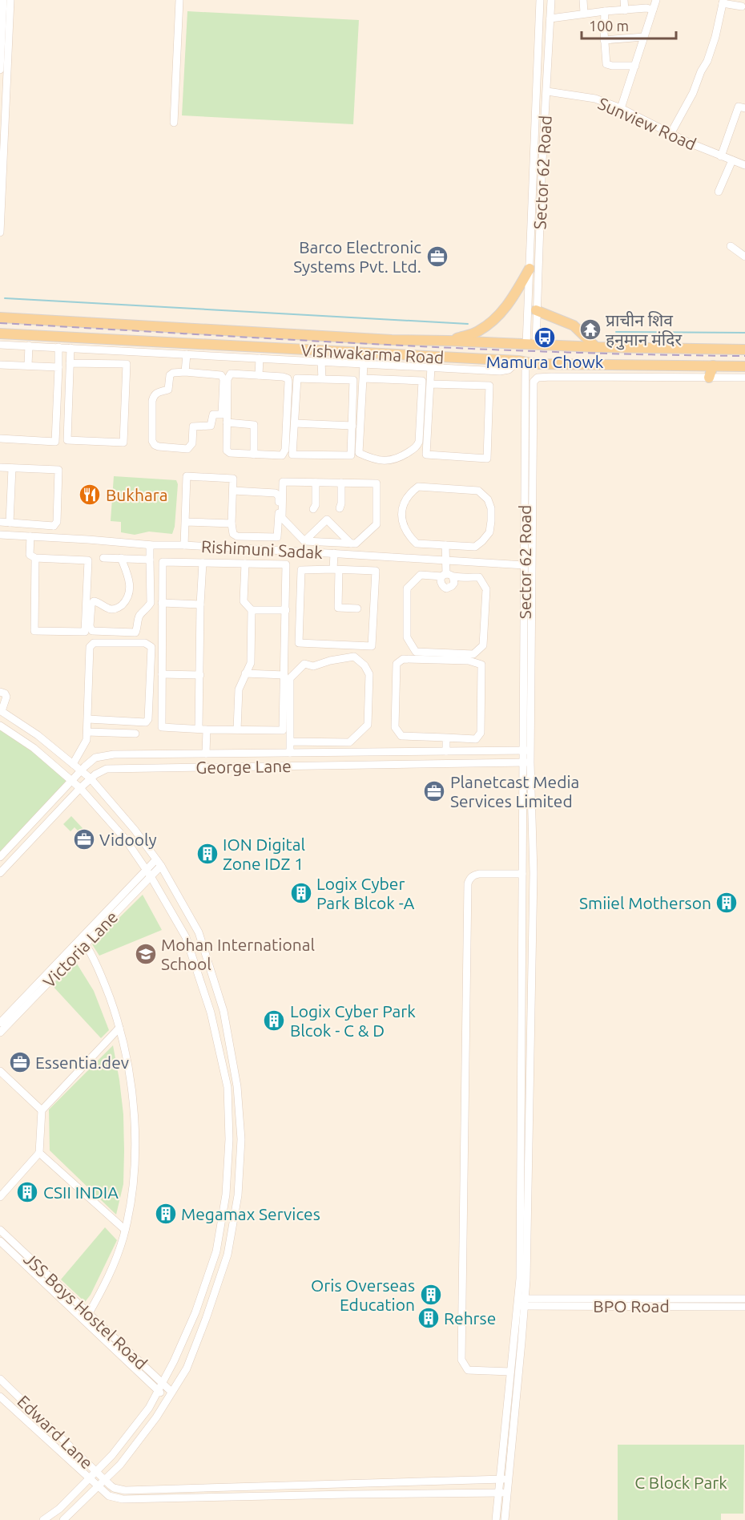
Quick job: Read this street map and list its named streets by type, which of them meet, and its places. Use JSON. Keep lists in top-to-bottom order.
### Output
{
  "streets": {
    "main road": ["Vishwakarma Road"],
    "street": [
      "Sunview Road",
      "Sector 62 Road",
      "Rishimuni Sadak",
      "George Lane",
      "Victoria Lane",
      "BPO Road",
      "JSS Boys Hostel Road",
      "Edward Lane"
    ]
  },
  "crossings": [
    ["Sunview Road", "Sector 62 Road"],
    ["Sector 62 Road", "Vishwakarma Road"],
    ["Sector 62 Road", "Rishimuni Sadak"],
    ["Sector 62 Road", "George Lane"]
  ],
  "parks": ["C Block Park"],
  "places": {
    "office": [
      "Barco Electronic Systems Pvt. Ltd.",
      "Planetcast Media Services Limited",
      "Vidooly",
      "Essentia.dev"
    ],
    "temple": ["प्राचीन शिव हनुमान मंदिर"],
    "bus stop": ["Mamura Chowk"],
    "restaurant": ["Bukhara"],
    "building": [
      "ION Digital Zone IDZ 1",
      "Logix Cyber Park Blcok -A",
      "Smiiel Motherson",
      "Logix Cyber Park Blcok - C & D",
      "CSII INDIA",
      "Megamax Services",
      "Oris Overseas Education",
      "Rehrse"
    ],
    "school or university": ["Mohan International School"]
  },
  "scale_bar": "100 m"
}
